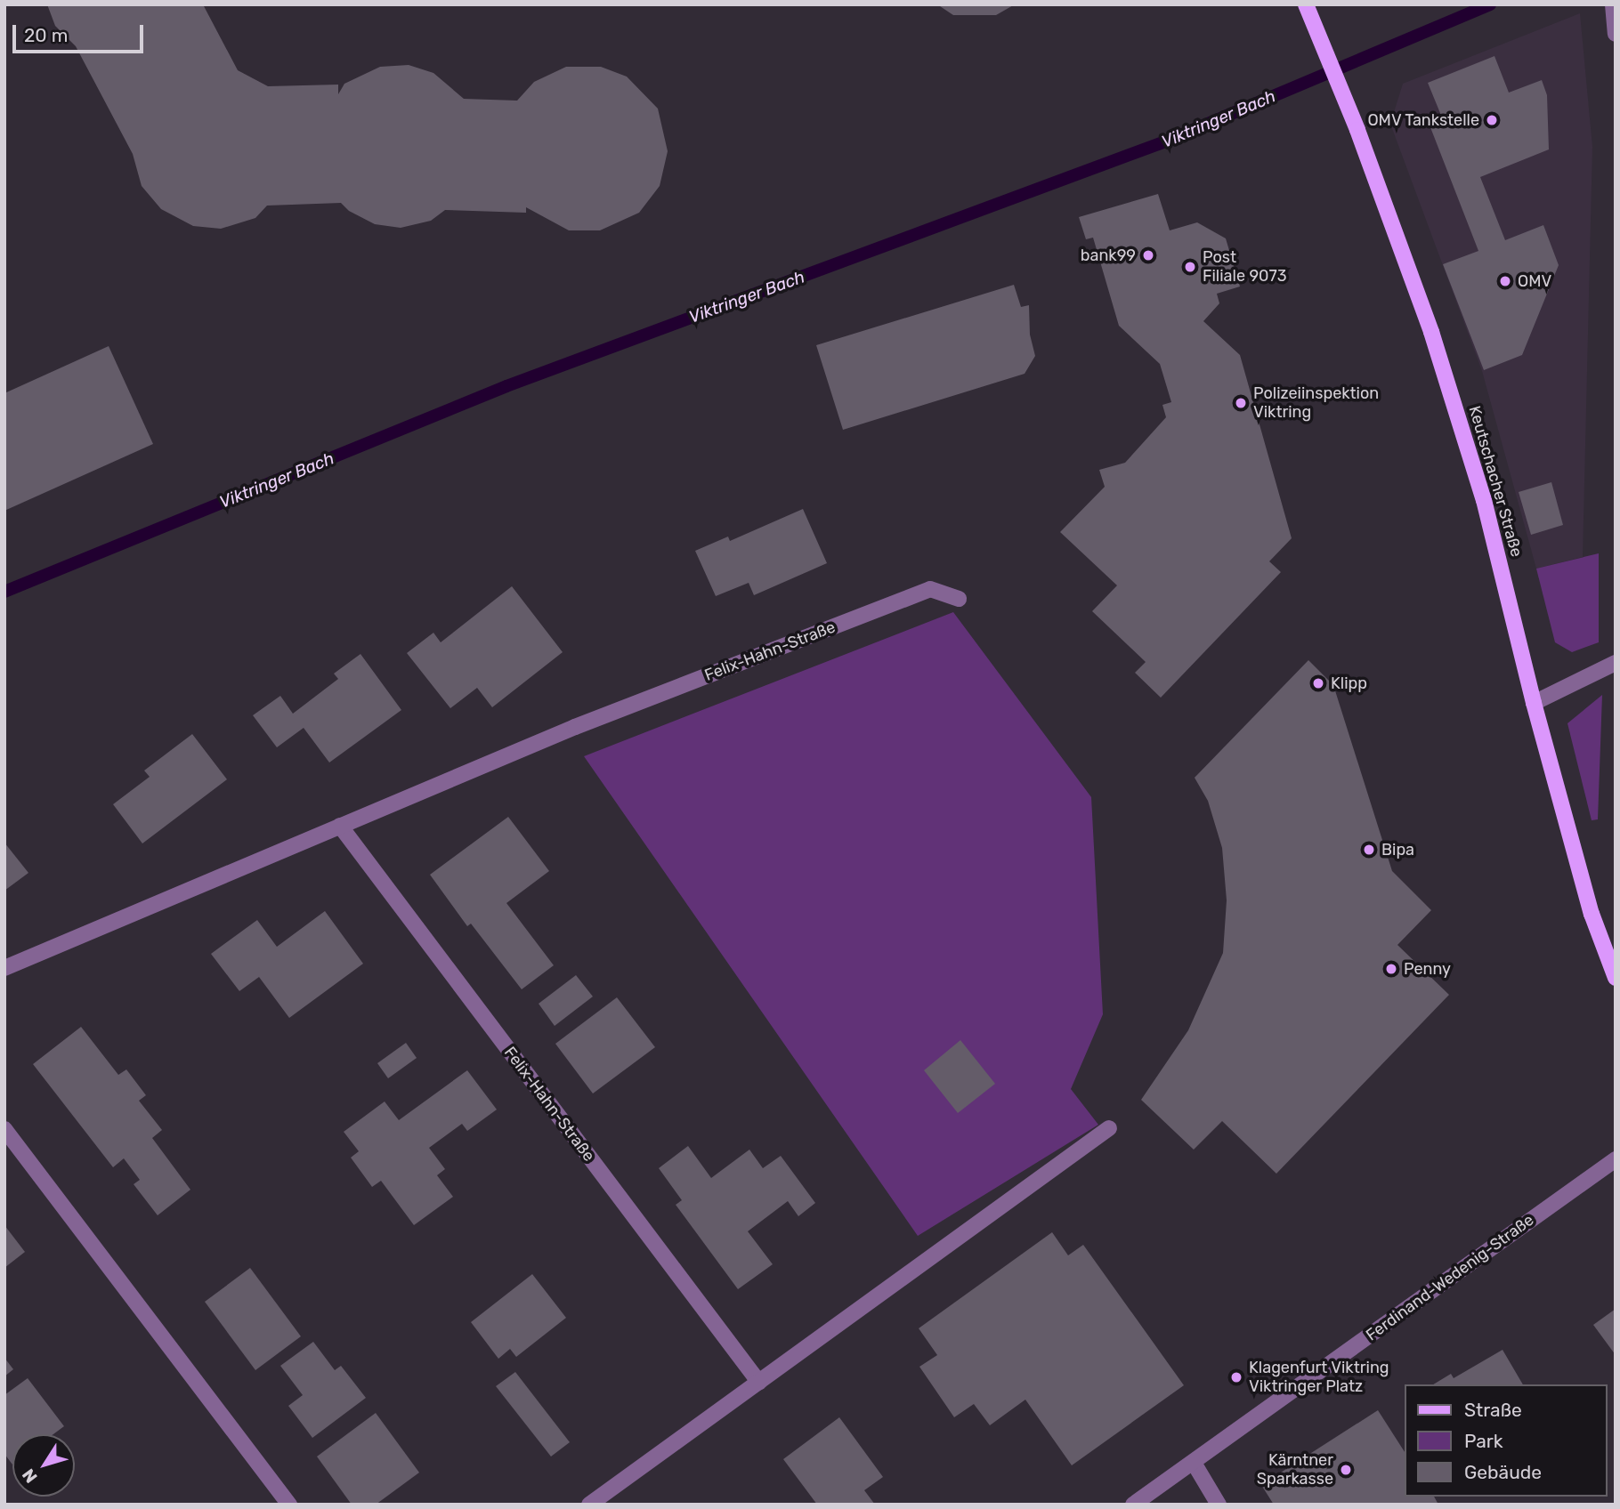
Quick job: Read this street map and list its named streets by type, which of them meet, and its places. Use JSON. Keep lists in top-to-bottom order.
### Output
{
  "streets": {
    "main road": ["Keutschacher Straße"],
    "street": ["Felix-Hahn-Straße", "Ferdinand-Wedenig-Straße"]
  },
  "water": ["Viktringer Bach"],
  "places": [
    "OMV Tankstelle",
    "bank99",
    "Post Filiale 9073",
    "OMV",
    "Polizeiinspektion Viktring",
    "Klipp",
    "Bipa",
    "Penny",
    "Klagenfurt Viktring Viktringer Platz",
    "Kärntner Sparkasse"
  ],
  "legend": ["Straße", "Park", "Gebäude"],
  "scale_bar": "20 m",
  "north": "bottom left"
}
